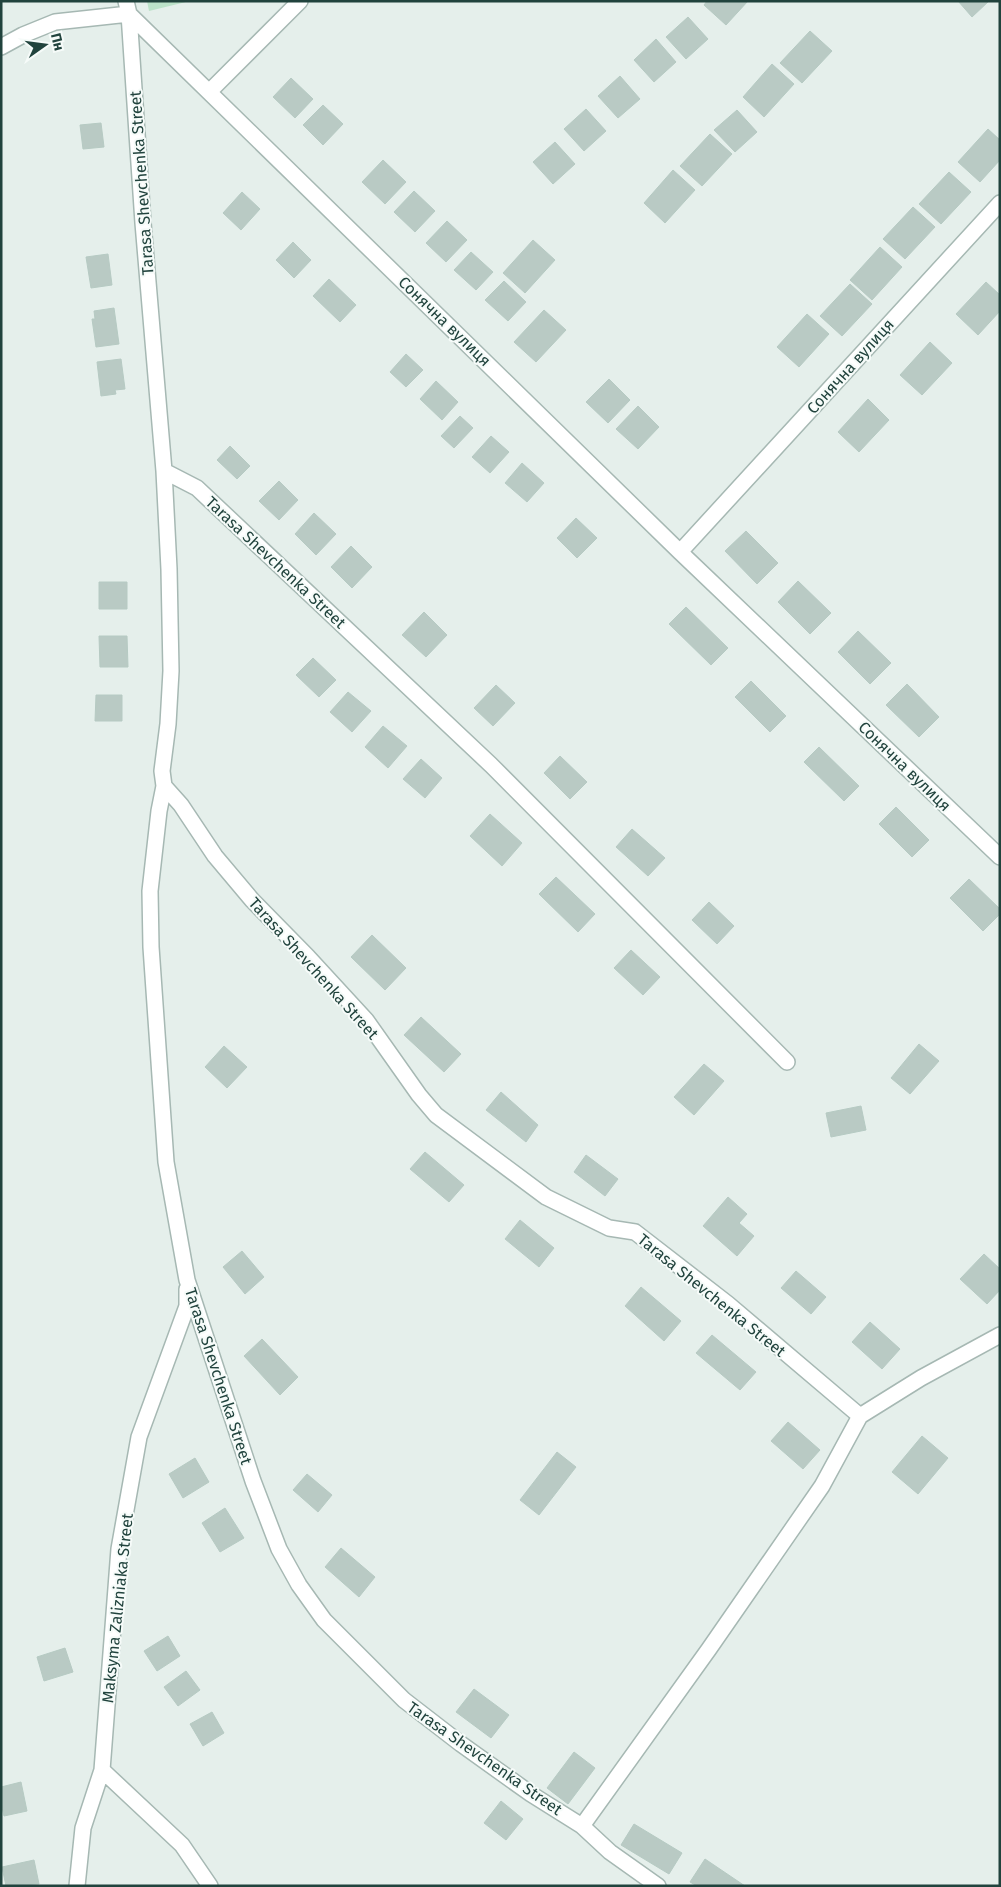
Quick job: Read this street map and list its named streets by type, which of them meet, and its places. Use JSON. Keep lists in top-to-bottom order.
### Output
{
  "streets": {
    "street": ["Tarasa Shevchenka Street", "Сонячна вулиця", "Maksyma Zalizniaka Street"]
  },
  "crossings": [
    ["Tarasa Shevchenka Street", "Сонячна вулиця"],
    ["Tarasa Shevchenka Street", "Maksyma Zalizniaka Street"]
  ],
  "north": "right"
}
